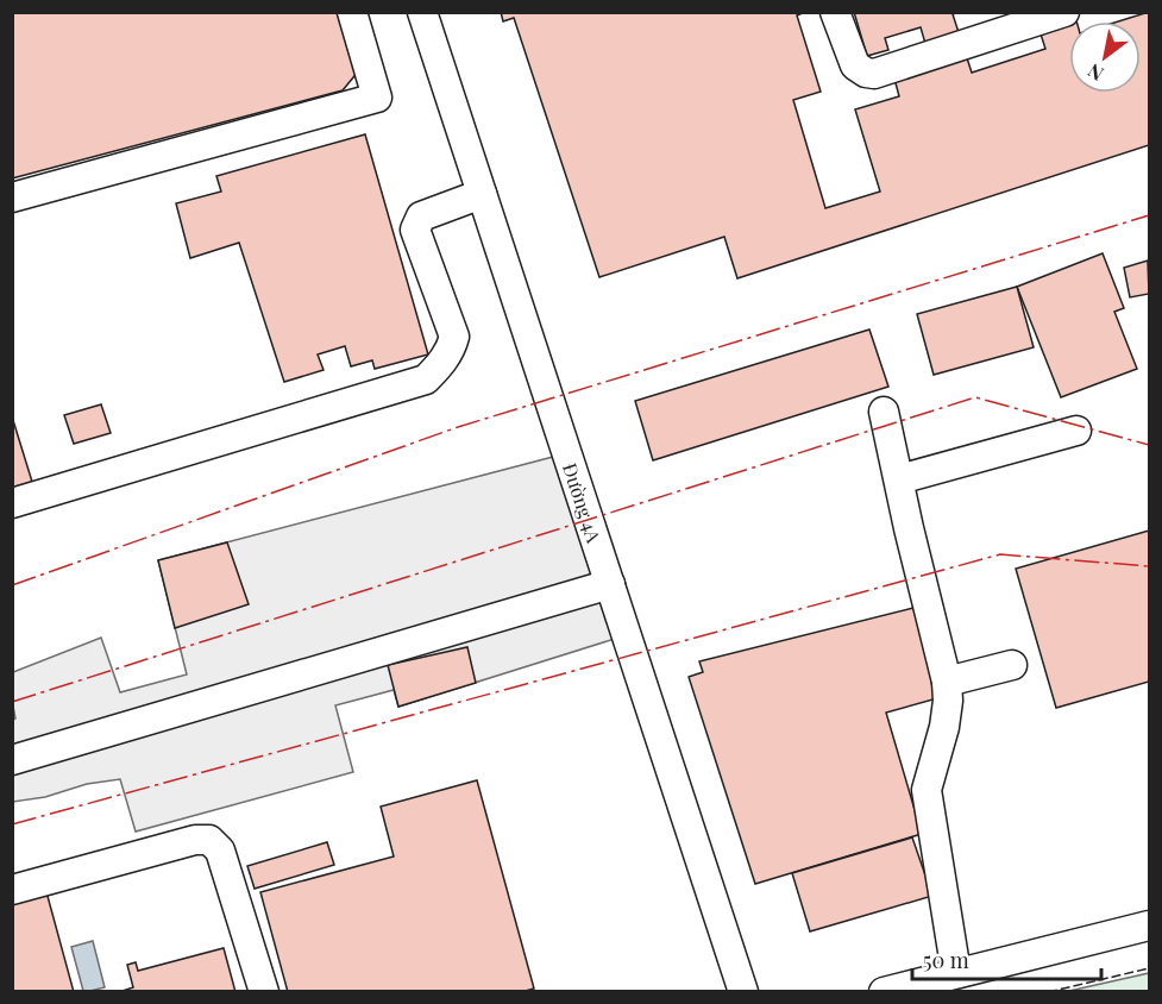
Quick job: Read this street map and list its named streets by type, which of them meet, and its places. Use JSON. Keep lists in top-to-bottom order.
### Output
{
  "streets": {
    "street": ["Đường 4A"]
  },
  "scale_bar": "50 m",
  "north": "bottom left"
}
